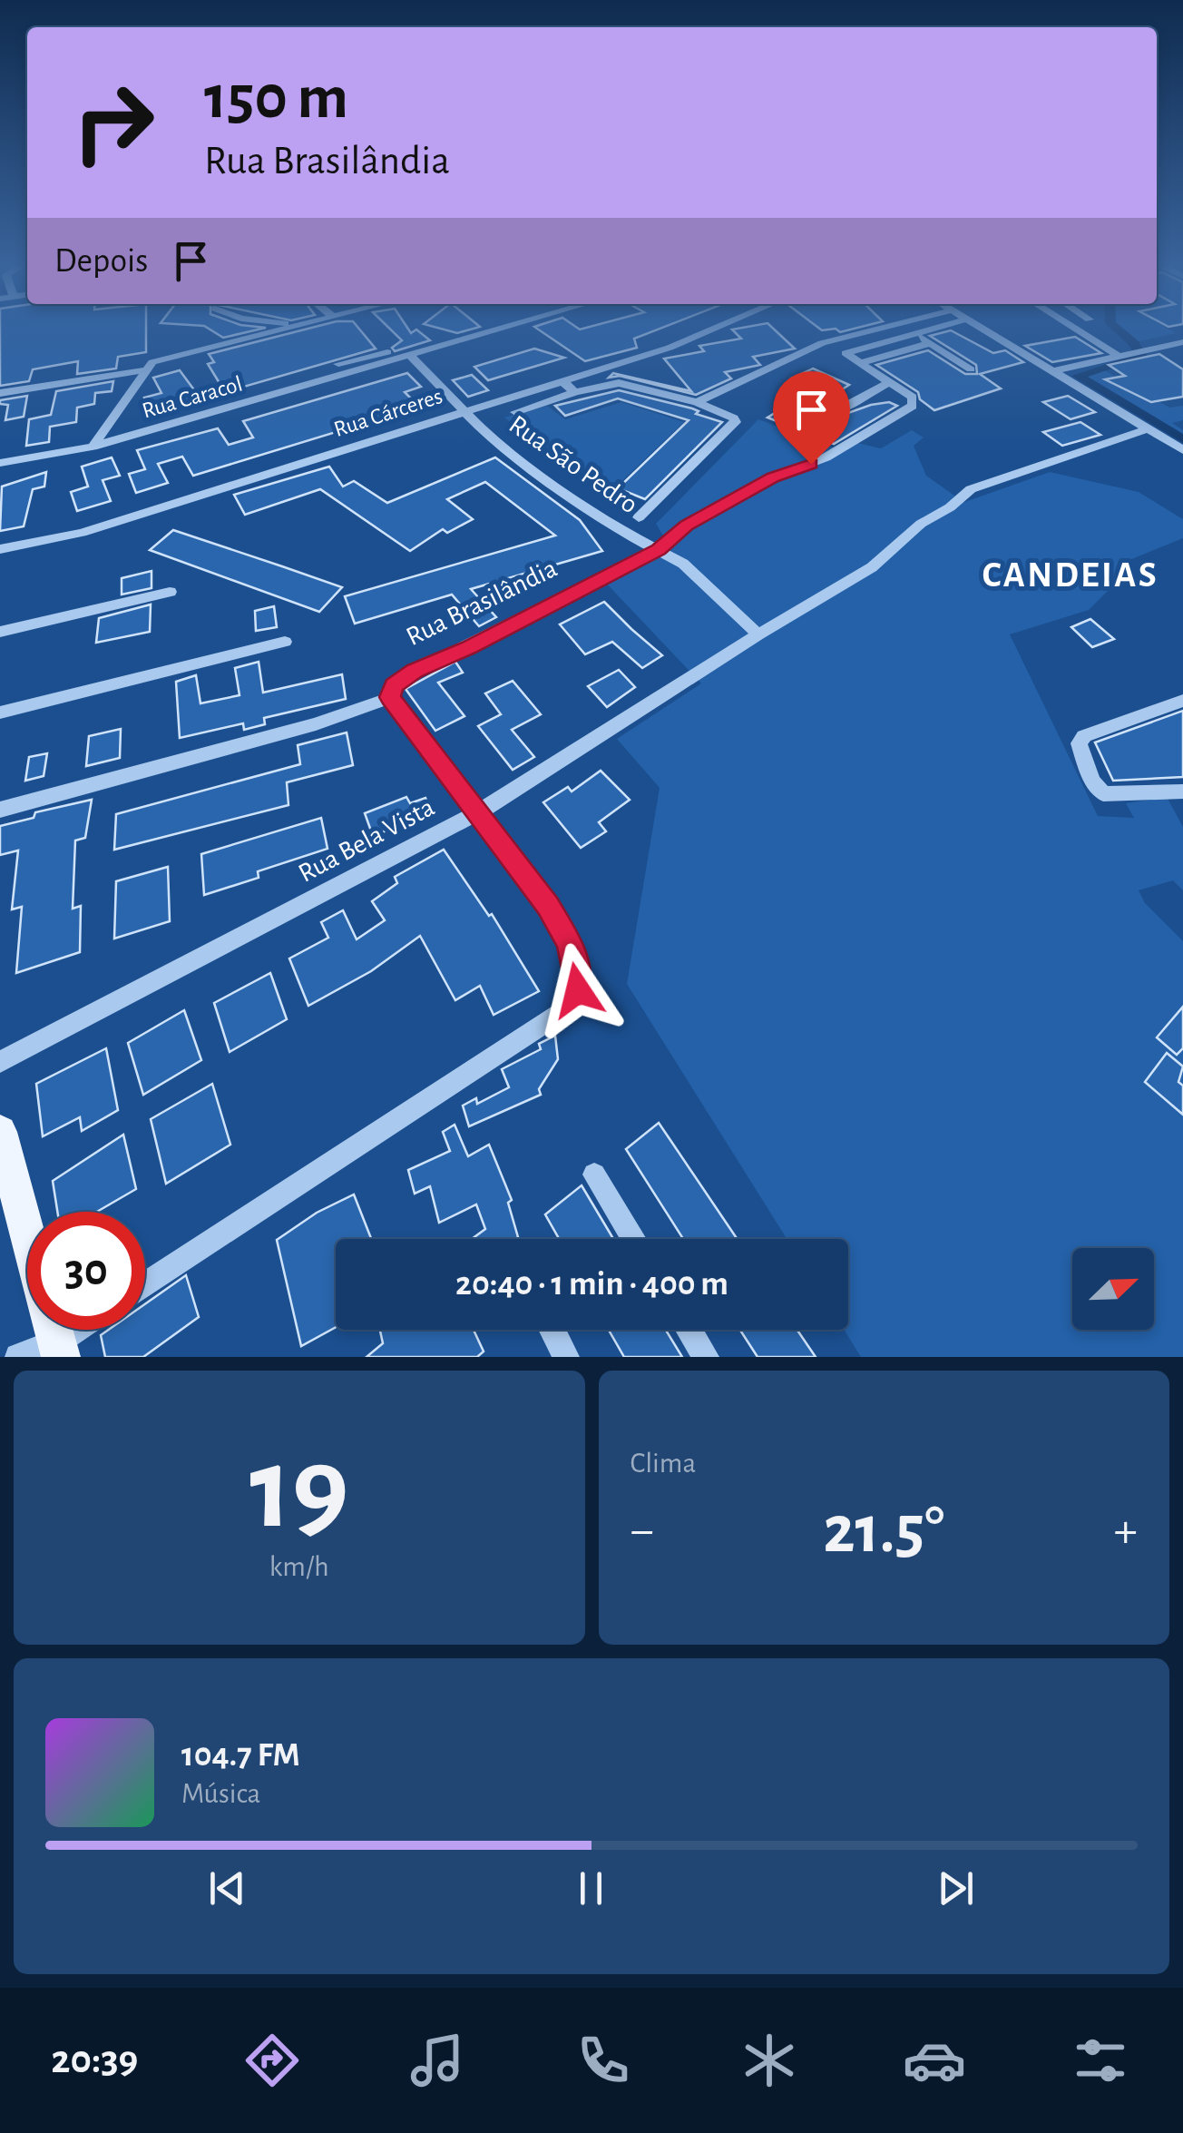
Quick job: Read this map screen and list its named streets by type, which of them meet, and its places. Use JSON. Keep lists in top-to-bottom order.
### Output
{
  "streets": {
    "street": [
      "Rua Caracol",
      "Rua Cárceres",
      "Rua São Pedro",
      "Rua Brasilândia",
      "Rua Bela Vista"
    ]
  },
  "crossings": [
    ["Rua Caracol", "Rua São Pedro"],
    ["Rua Cárceres", "Rua São Pedro"],
    ["Rua São Pedro", "Rua Brasilândia"],
    ["Rua São Pedro", "Rua Bela Vista"]
  ],
  "districts": ["CANDEIAS"],
  "north": "top right",
  "page": {
    "turn": ["150 m", "Rua Brasilândia"],
    "then": "Depois",
    "limit": "30",
    "trip": "20:40 · 1 min · 400 m",
    "tile": [
      ["19", "km/h"],
      "Clima"
    ],
    "heat": ["−", "21.5°", "+"],
    "song": ["104.7 FM", "Música"],
    "tabs": "20:39"
  }
}
